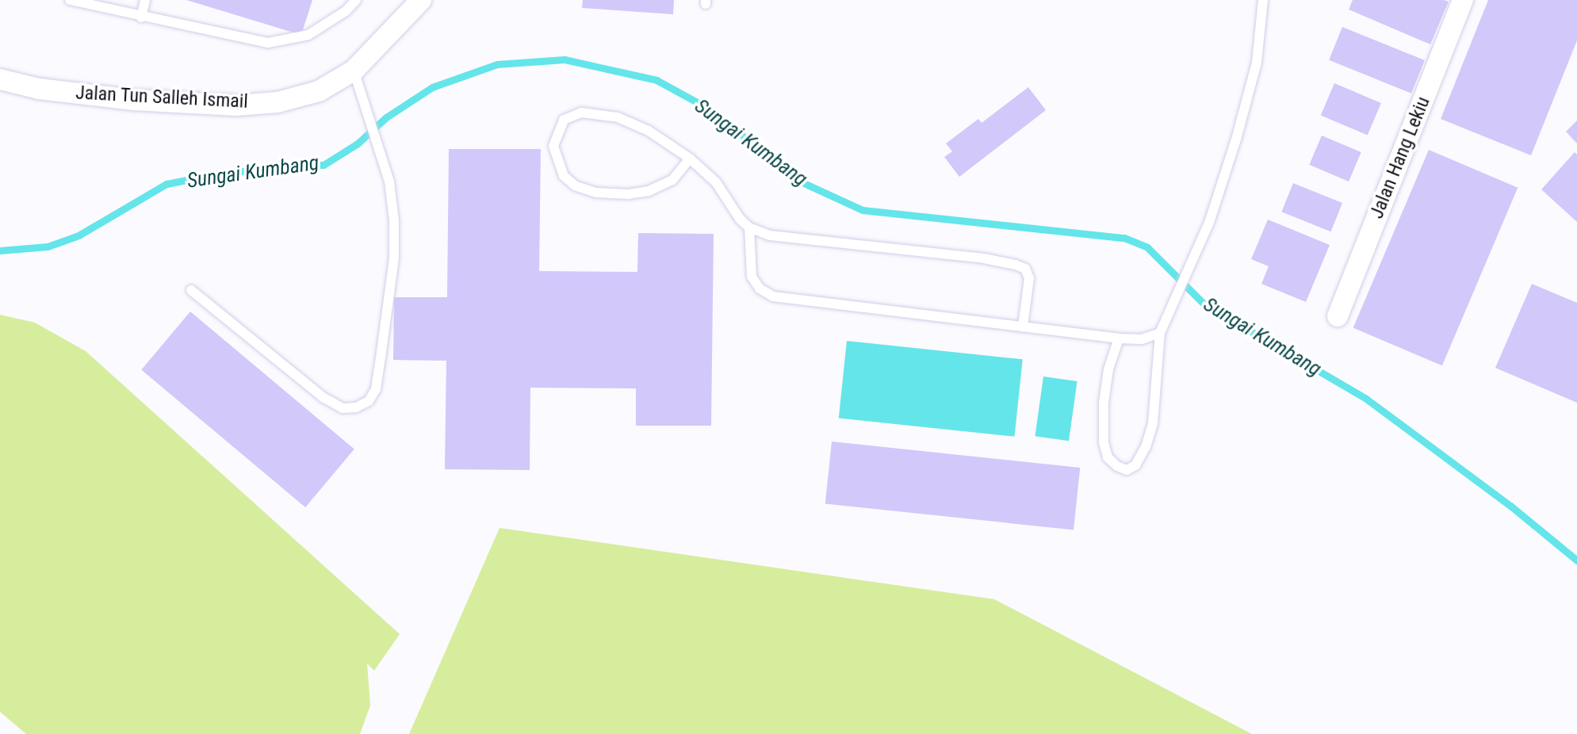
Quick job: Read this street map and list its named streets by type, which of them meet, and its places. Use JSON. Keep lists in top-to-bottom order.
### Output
{
  "streets": {
    "street": ["Jalan Tun Salleh Ismail", "Jalan Hang Lekiu"]
  },
  "water": ["Sungai Kumbang"]
}
